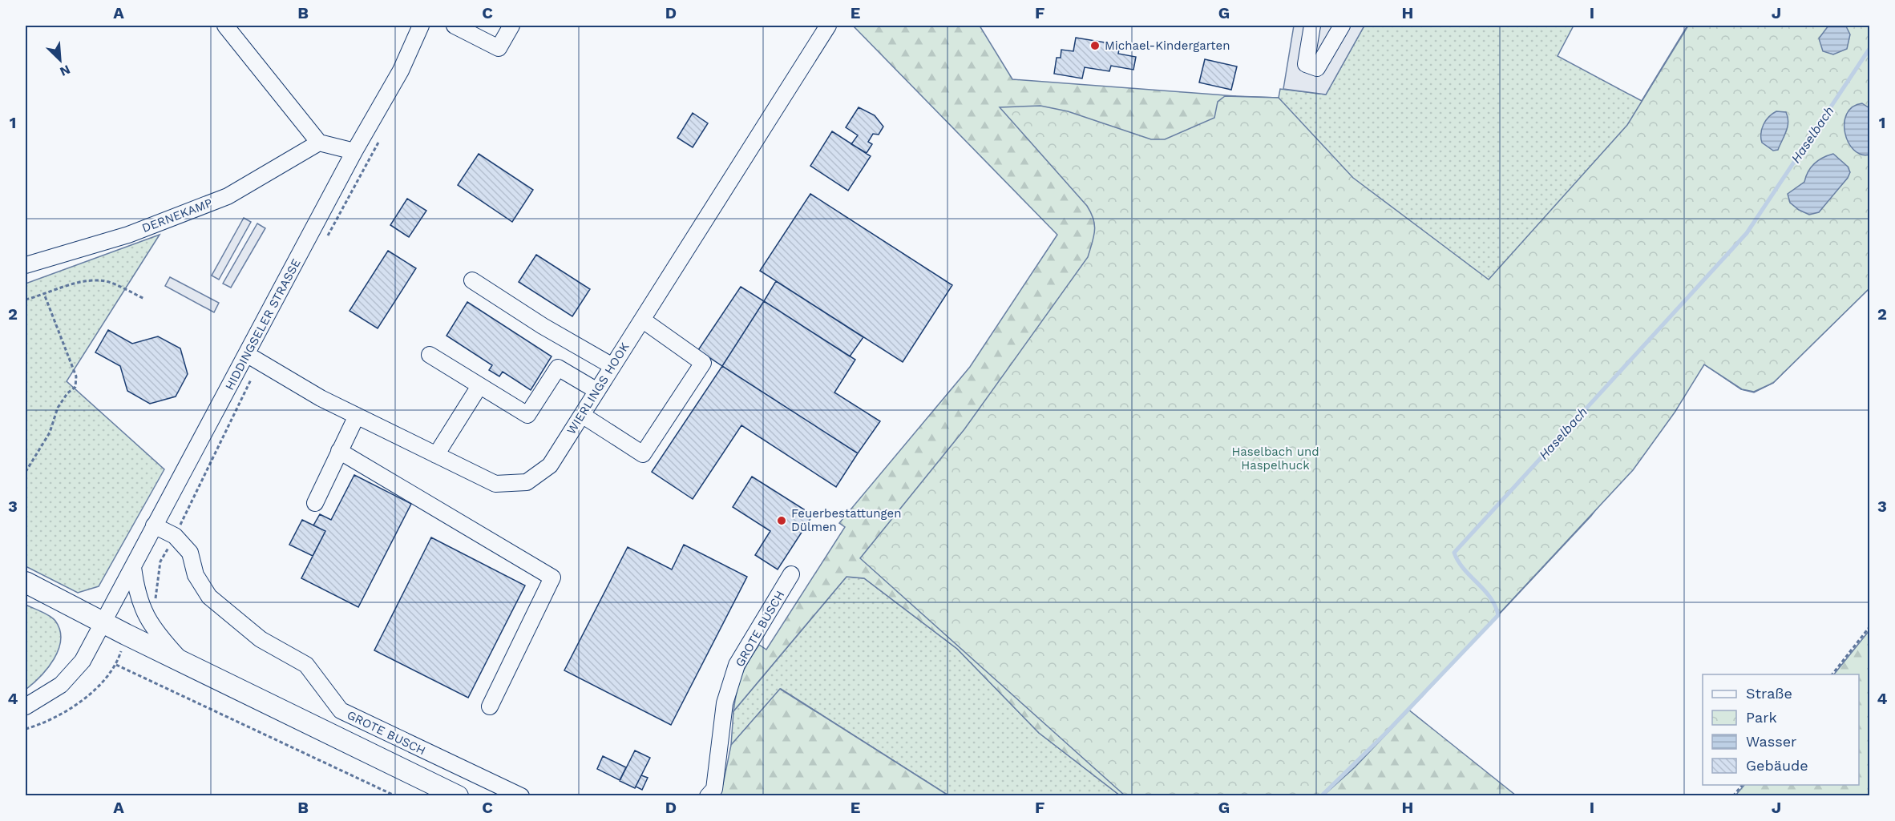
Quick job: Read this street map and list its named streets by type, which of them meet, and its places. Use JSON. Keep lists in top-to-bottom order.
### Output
{
  "streets": {
    "street": [
      "DERNEKAMP",
      "HIDDINGSELER STRASSE",
      "WIERLINGS HOOK",
      "GROTE BUSCH"
    ]
  },
  "crossings": [
    ["HIDDINGSELER STRASSE", "WIERLINGS HOOK"],
    ["HIDDINGSELER STRASSE", "GROTE BUSCH"]
  ],
  "water": ["Haselbach"],
  "parks": ["Haselbach und Haspelhuck"],
  "places": ["Michael-Kindergarten", "Feuerbestattungen Dülmen"],
  "legend": [
    "Straße",
    "Park",
    "Wasser",
    "Gebäude"
  ],
  "north": "bottom right",
  "grid": {
    "columns": [
      "A",
      "B",
      "C",
      "D",
      "E",
      "F",
      "G",
      "H",
      "I",
      "J"
    ],
    "rows": [
      "1",
      "2",
      "3",
      "4"
    ]
  }
}
